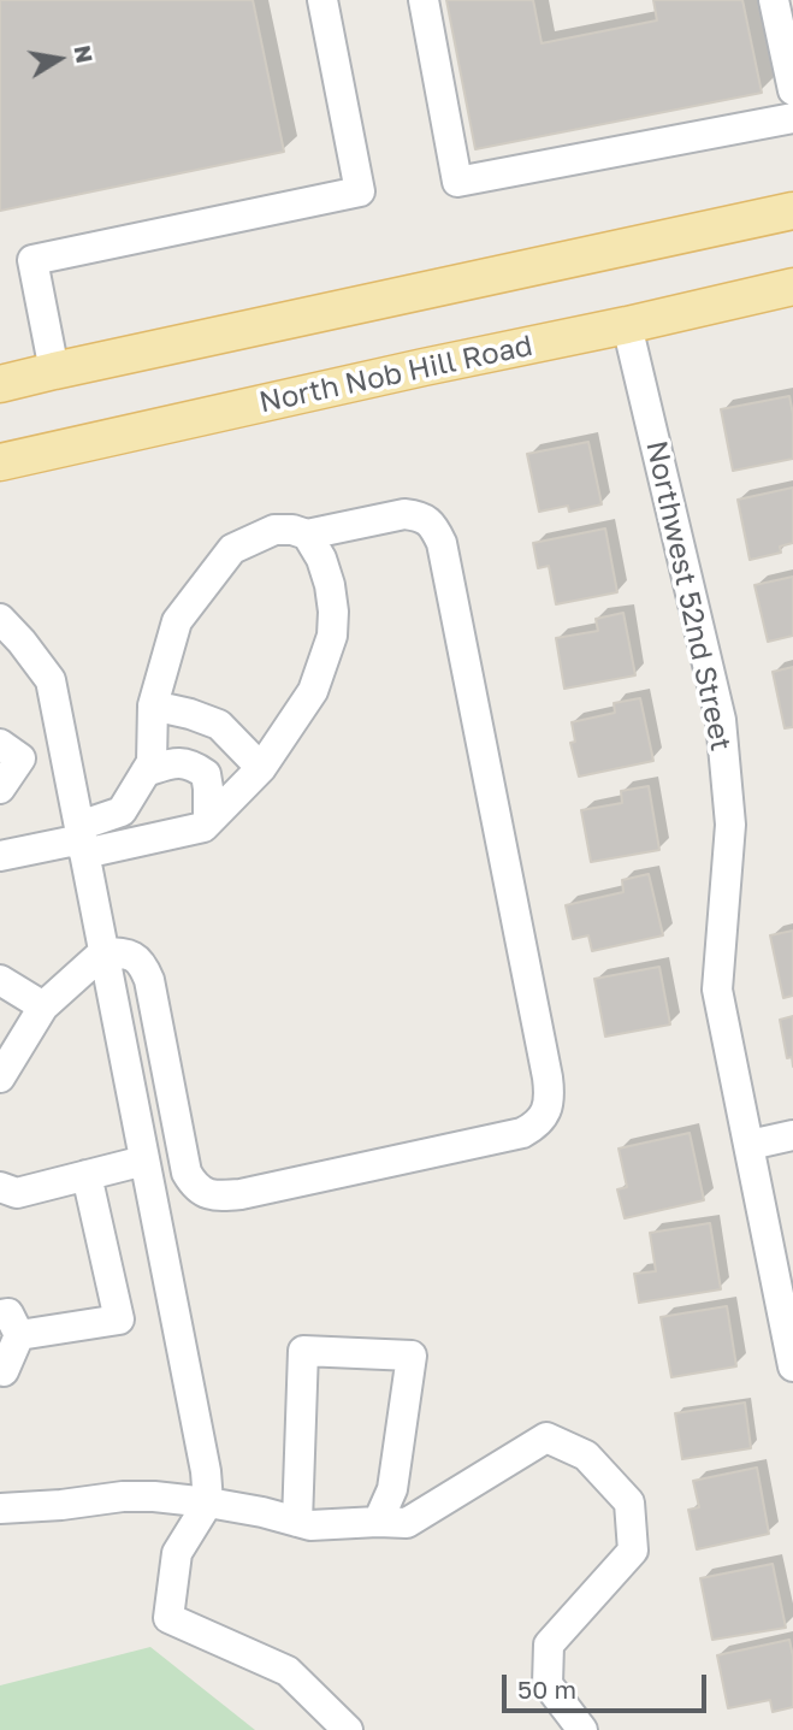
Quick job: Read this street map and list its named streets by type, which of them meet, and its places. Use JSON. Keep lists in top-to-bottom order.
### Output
{
  "streets": {
    "main road": ["North Nob Hill Road"],
    "street": ["Northwest 52nd Street"]
  },
  "crossings": [
    ["North Nob Hill Road", "Northwest 52nd Street"]
  ],
  "scale_bar": "50 m",
  "north": "right"
}
